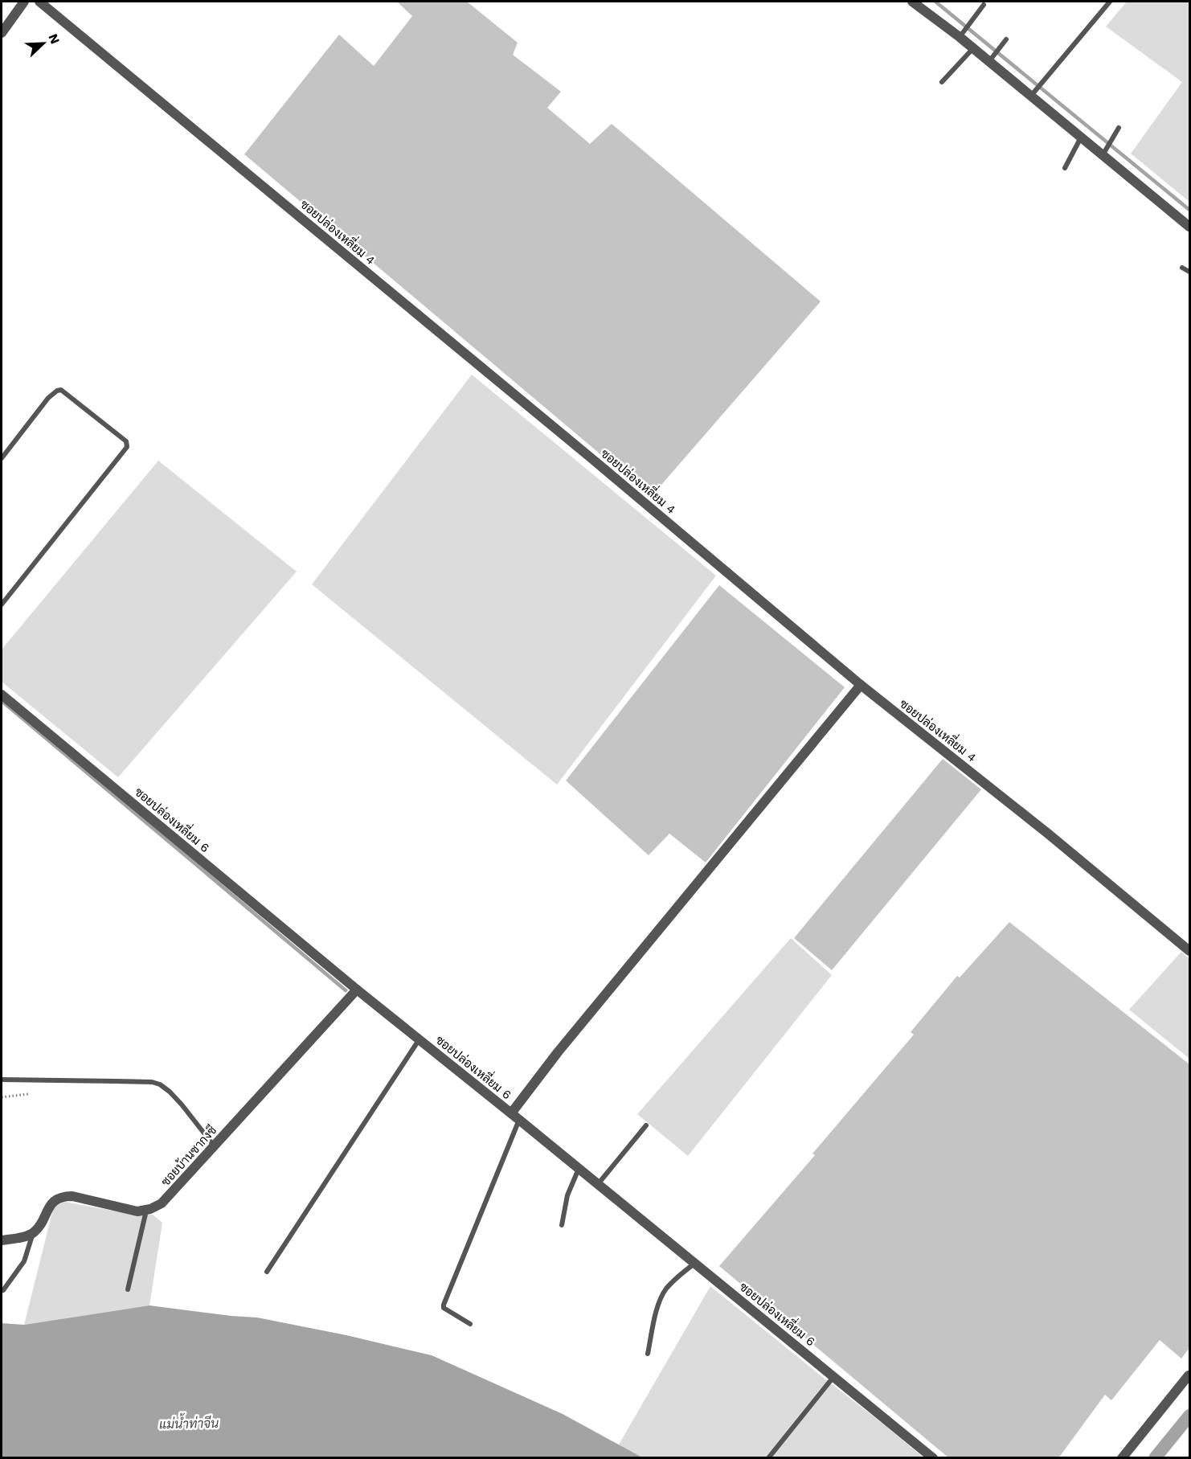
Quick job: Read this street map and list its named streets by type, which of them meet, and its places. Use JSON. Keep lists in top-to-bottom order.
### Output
{
  "streets": {
    "street": ["ซอยปล่องเหลี่ยม 4", "ซอยปล่องเหลี่ยม 6", "ซอยบ้านซากงซี"]
  },
  "crossings": [
    ["ซอยปล่องเหลี่ยม 6", "ซอยบ้านซากงซี"]
  ],
  "water": ["แม่น้ำท่าจีน"],
  "north": "top right"
}
